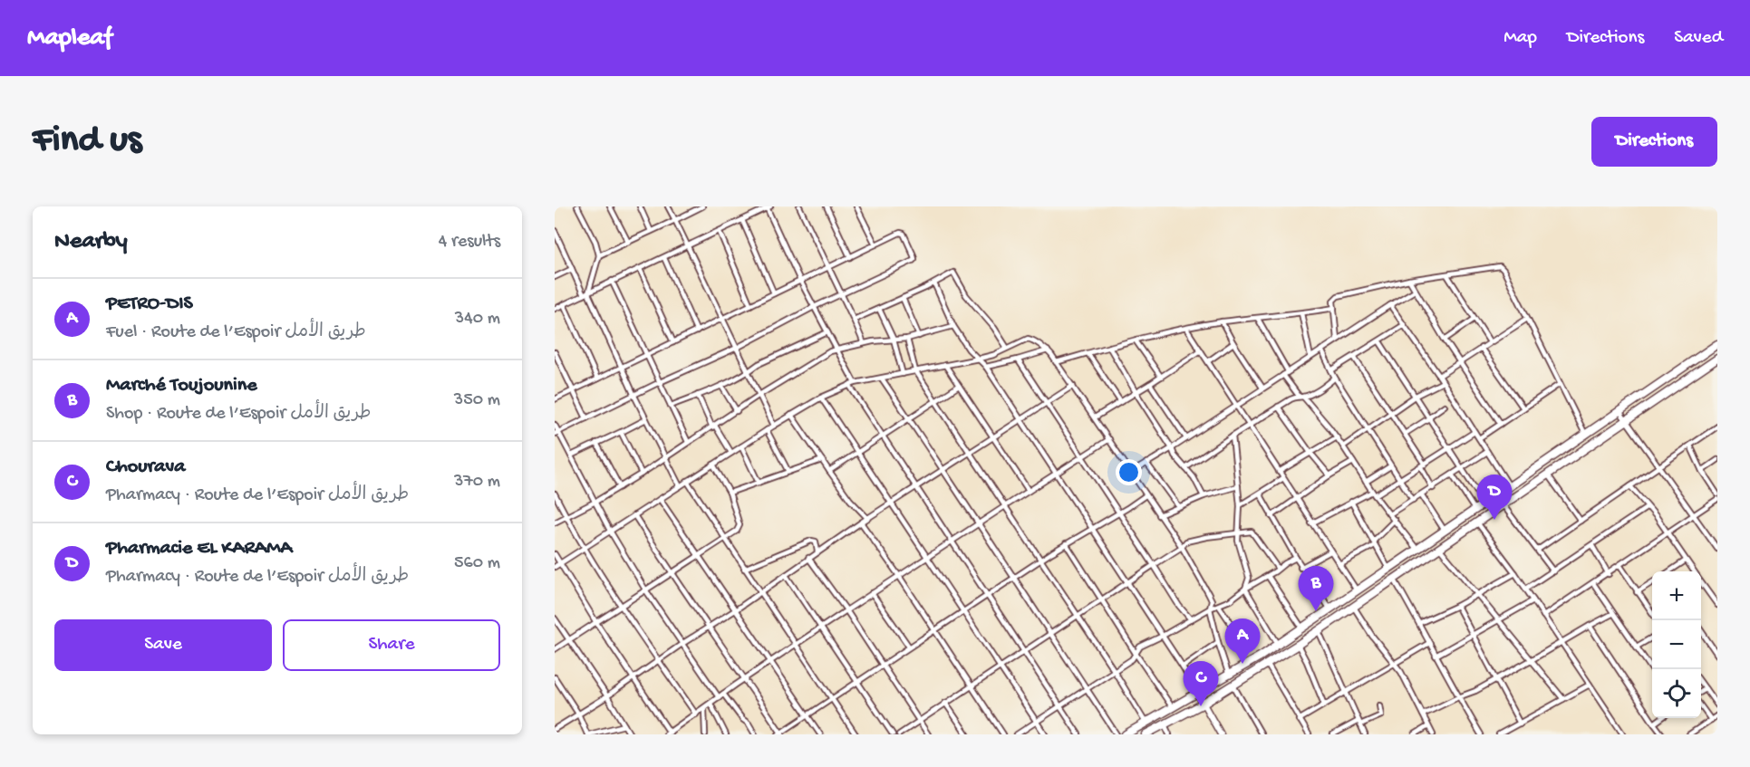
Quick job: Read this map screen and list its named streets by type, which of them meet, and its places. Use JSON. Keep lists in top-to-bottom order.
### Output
{
  "page": {
    "header": "Mapleaf",
    "nav": ["Map", "Directions", "Saved"],
    "buttons": [
      "Directions",
      ["Save", "Share"]
    ],
    "title": "Find us",
    "heading": ["Nearby", "4 results"],
    "list": [
      {
        "mark": "A",
        "name": "PETRO-DIS",
        "note": "Fuel · Route de l’Espoir طريق الأمل",
        "value": "340 m"
      },
      {
        "mark": "B",
        "name": "Marché Toujounine",
        "note": "Shop · Route de l’Espoir طريق الأمل",
        "value": "350 m"
      },
      {
        "mark": "C",
        "name": "Chourava",
        "note": "Pharmacy · Route de l’Espoir طريق الأمل",
        "value": "370 m"
      },
      {
        "mark": "D",
        "name": "Pharmacie EL KARAMA",
        "note": "Pharmacy · Route de l’Espoir طريق الأمل",
        "value": "560 m"
      }
    ],
    "pins": [
      "D",
      "B",
      "A",
      "C"
    ],
    "map_buttons": ["+", "−"]
  }
}
